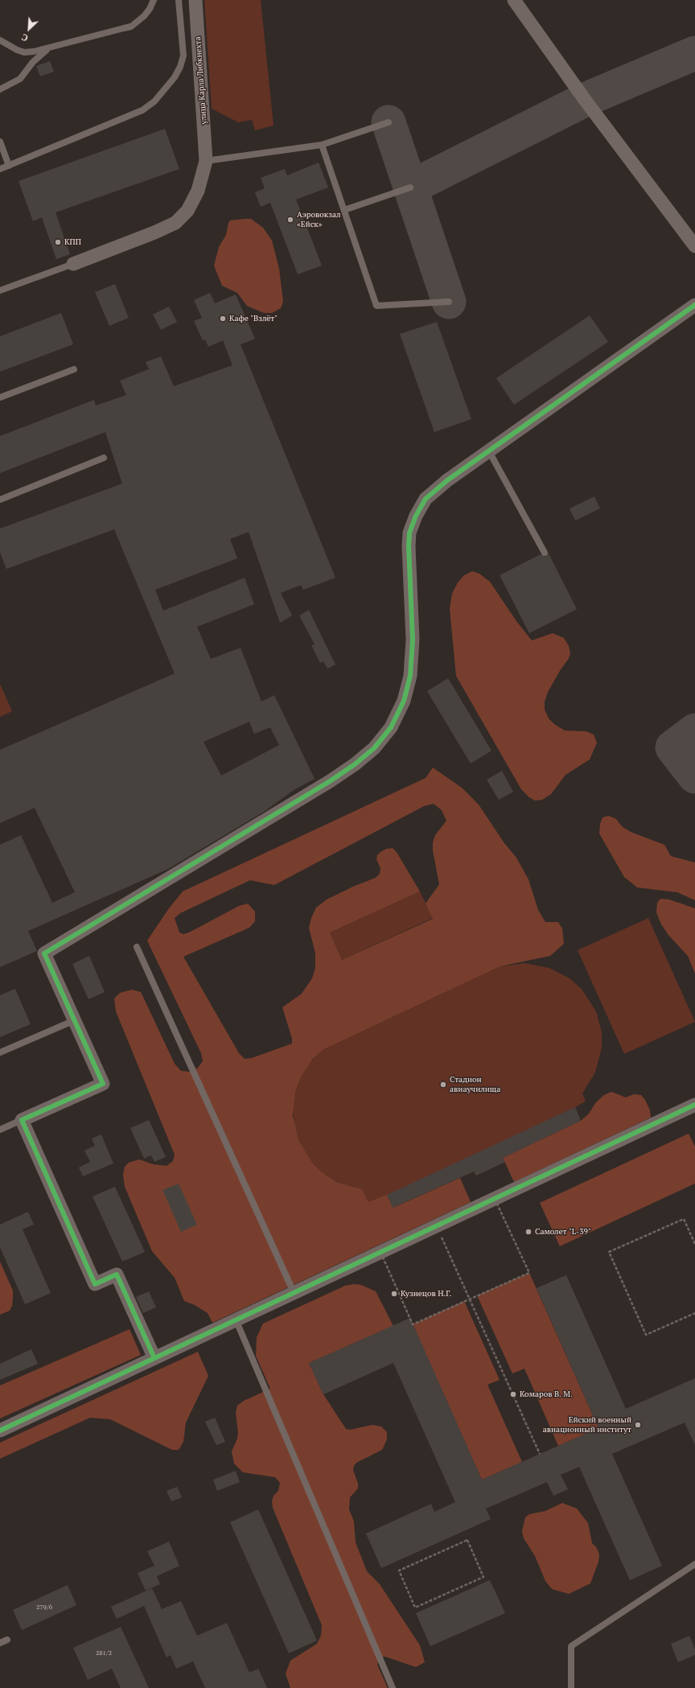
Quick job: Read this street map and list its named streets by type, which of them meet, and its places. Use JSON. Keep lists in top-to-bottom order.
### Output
{
  "streets": {
    "street": ["улица Карла Либкнехта"]
  },
  "places": [
    "Аэровокзал «Ейск»",
    "КПП",
    "Кафе \"Взлёт\"",
    "Стадион авиаучилища",
    "Самолет \"L-39\"",
    "Кузнецов Н.Г.",
    "Комаров В. М.",
    "Ейский военный авиационный институт"
  ],
  "house_numbers": ["279/6", "281/2"],
  "north": "bottom left"
}
